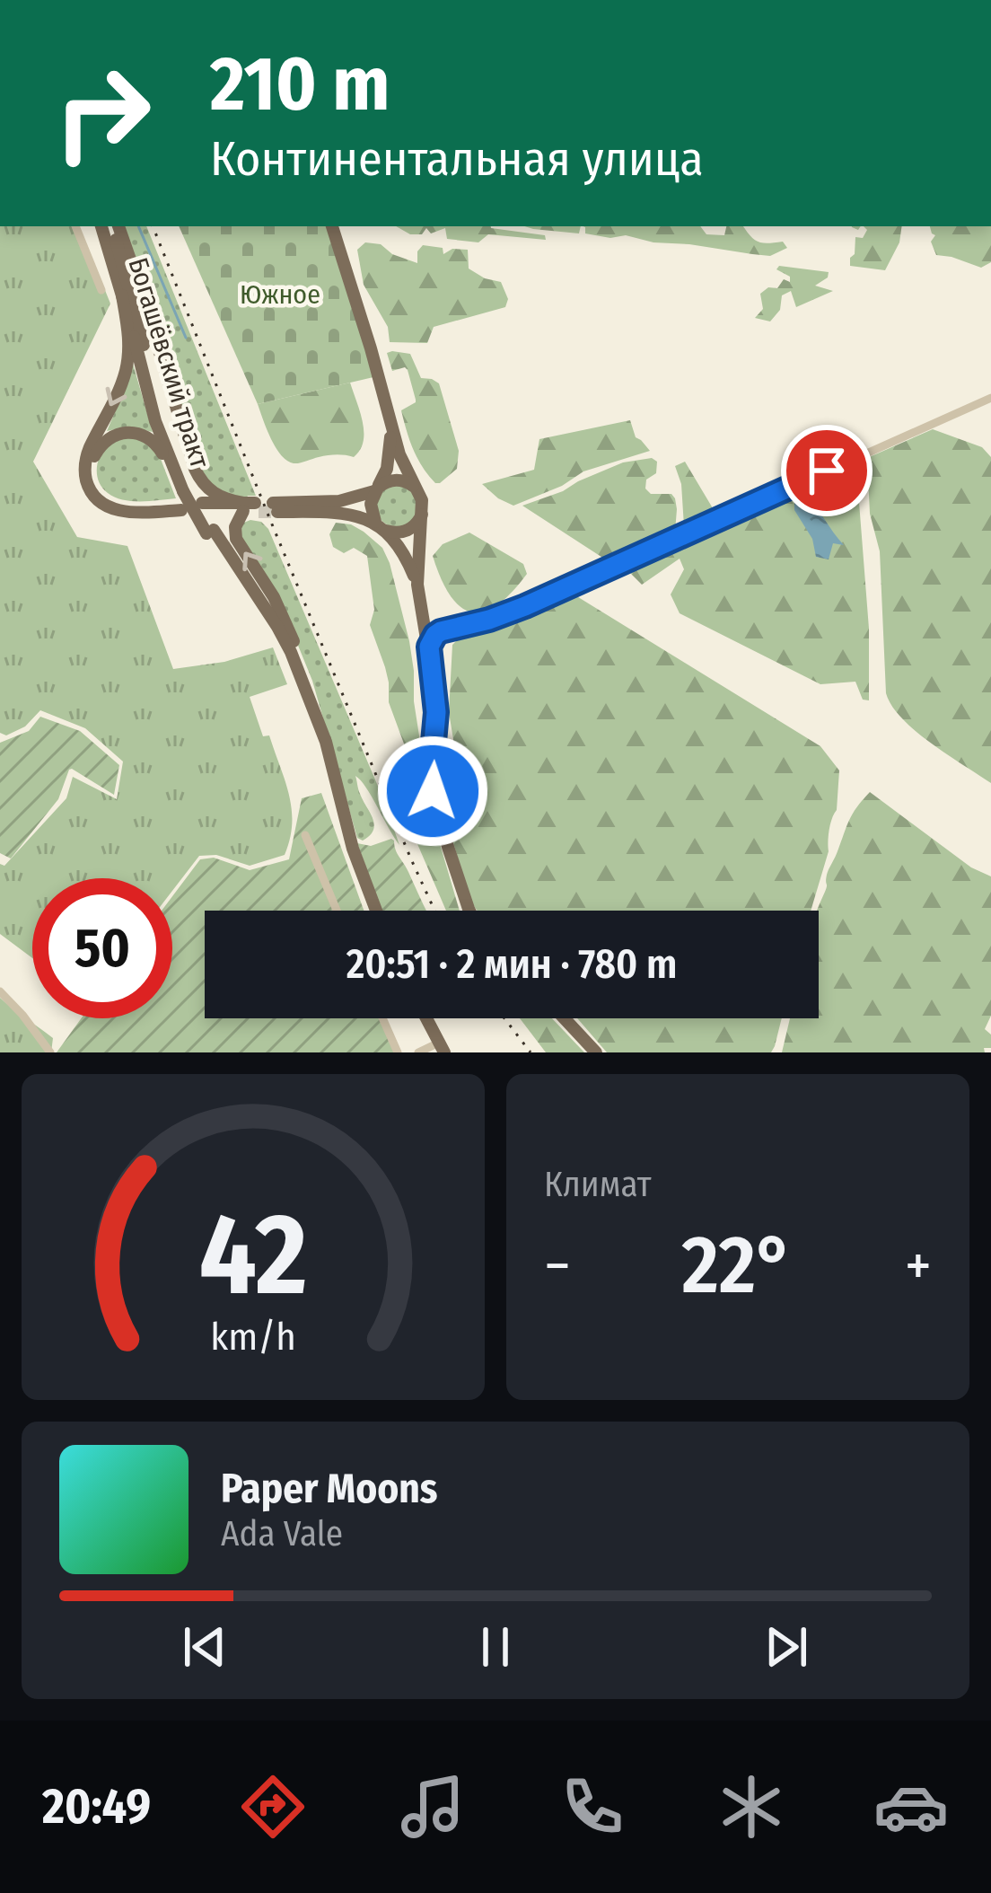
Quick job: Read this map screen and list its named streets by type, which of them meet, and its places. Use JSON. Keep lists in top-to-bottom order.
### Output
{
  "streets": {
    "main road": ["Богашёвский тракт"]
  },
  "parks": ["Южное"],
  "page": {
    "turn": ["210 m", "Континентальная улица"],
    "limit": "50",
    "trip": "20:51 · 2 мин · 780 m",
    "tile": "Климат",
    "heat": ["−", "22°", "+"],
    "song": ["Paper Moons", "Ada Vale"],
    "tabs": "20:49",
    "gauge": ["42", "km/h"]
  }
}
